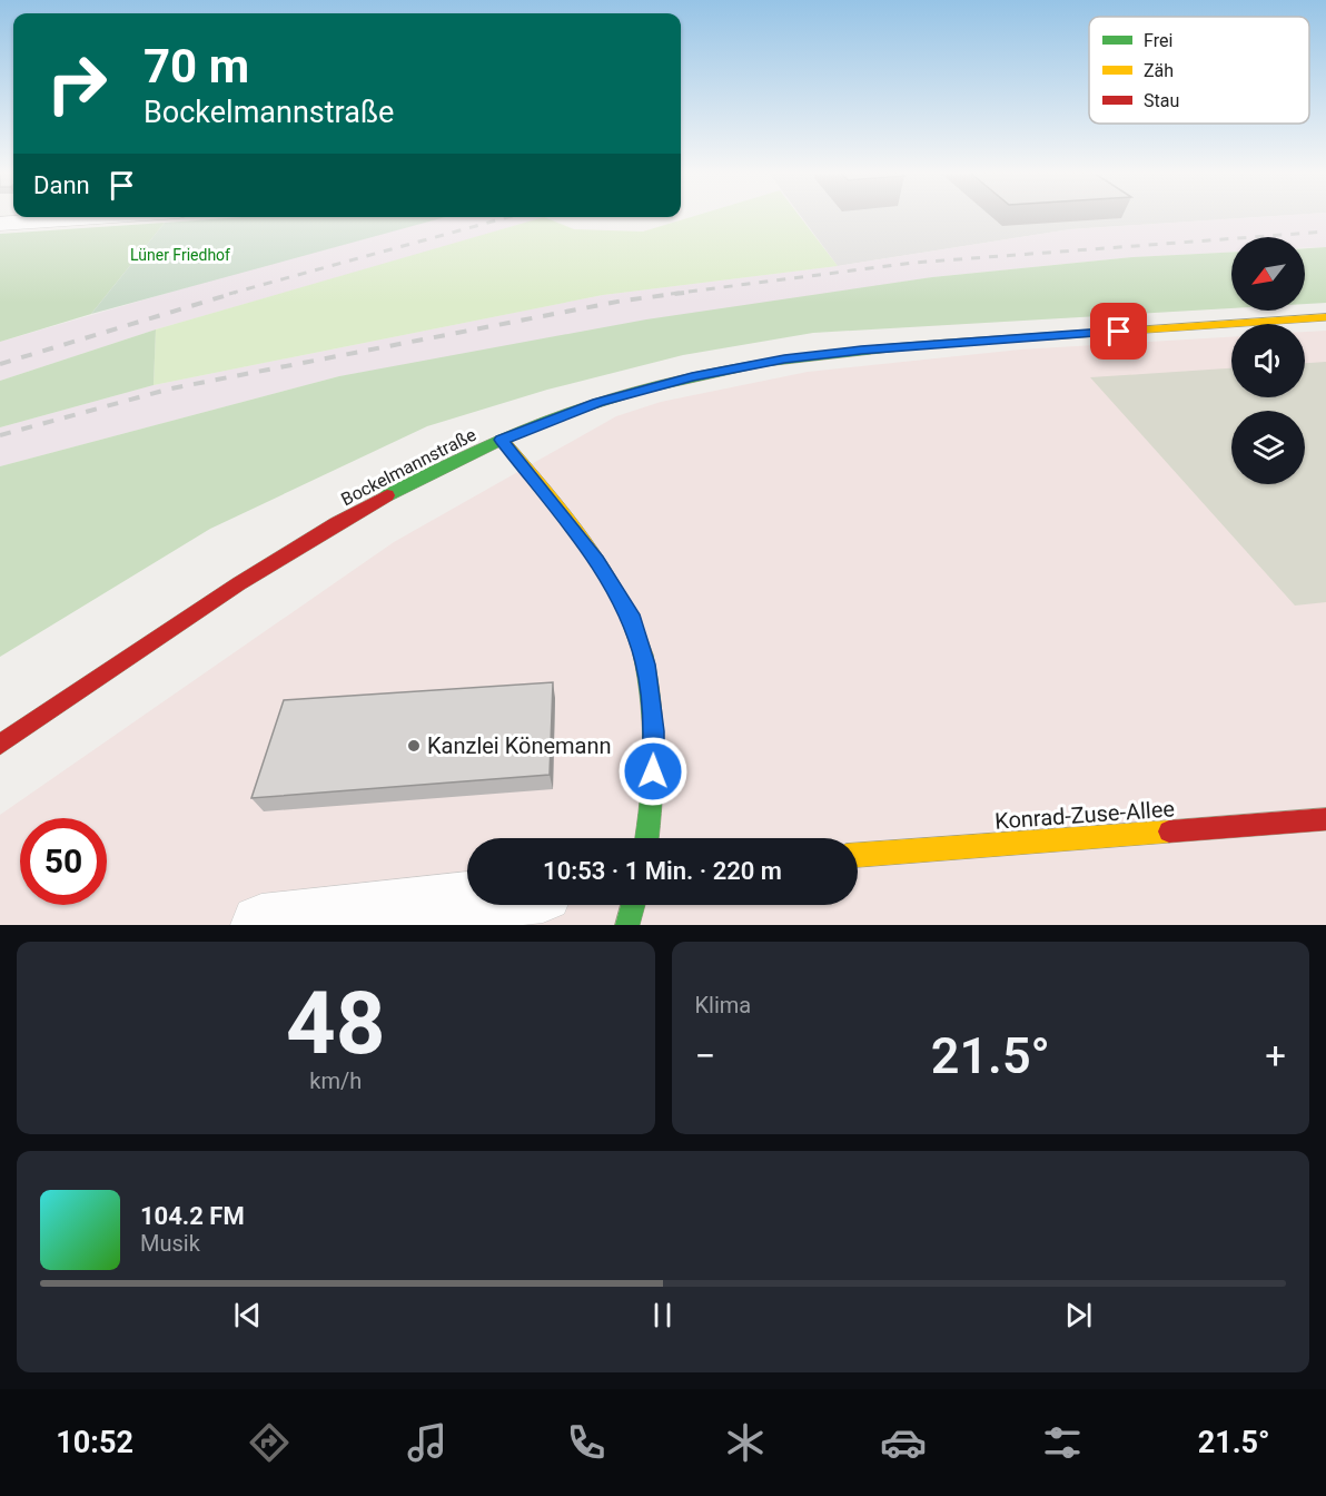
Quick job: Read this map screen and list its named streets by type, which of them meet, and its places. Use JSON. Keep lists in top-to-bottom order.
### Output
{
  "streets": {
    "main road": ["Bockelmannstraße", "Konrad-Zuse-Allee"]
  },
  "parks": ["Lüner Friedhof"],
  "places": ["Kanzlei Könemann"],
  "legend": ["Frei", "Zäh", "Stau"],
  "north": "bottom left",
  "page": {
    "turn": ["70 m", "Bockelmannstraße"],
    "then": "Dann",
    "limit": "50",
    "trip": "10:53 · 1 Min. · 220 m",
    "tile": [
      ["48", "km/h"],
      "Klima"
    ],
    "heat": ["−", "21.5°", "+"],
    "song": ["104.2 FM", "Musik"],
    "tabs": ["10:52", "21.5°"]
  }
}
